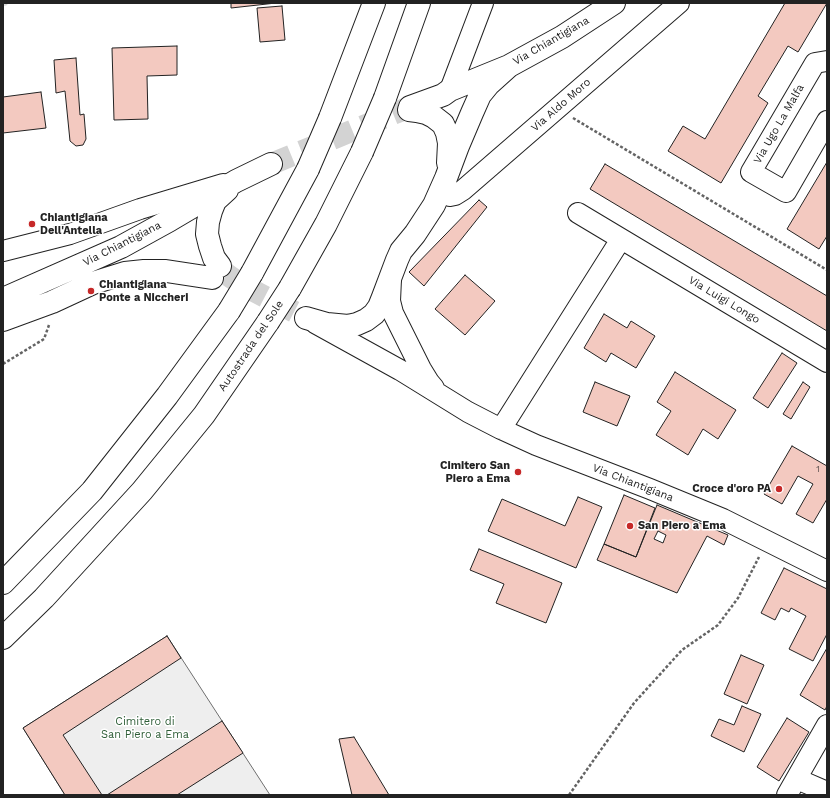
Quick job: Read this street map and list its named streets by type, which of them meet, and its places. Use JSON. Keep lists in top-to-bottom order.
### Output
{
  "streets": {
    "main road": ["Via Chiantigiana", "Autostrada del Sole"],
    "street": ["Via Aldo Moro", "Via Ugo La Malfa", "Via Luigi Longo"]
  },
  "crossings": [
    ["Via Chiantigiana", "Via Aldo Moro"]
  ],
  "parks": ["Cimitero di San Piero a Ema"],
  "places": [
    "Chiantigiana Dell'Antella",
    "Chiantigiana Ponte a Niccheri",
    "Cimitero San Piero a Ema",
    "Croce d'oro PA",
    "San Piero a Ema"
  ],
  "house_numbers": ["1"]
}
